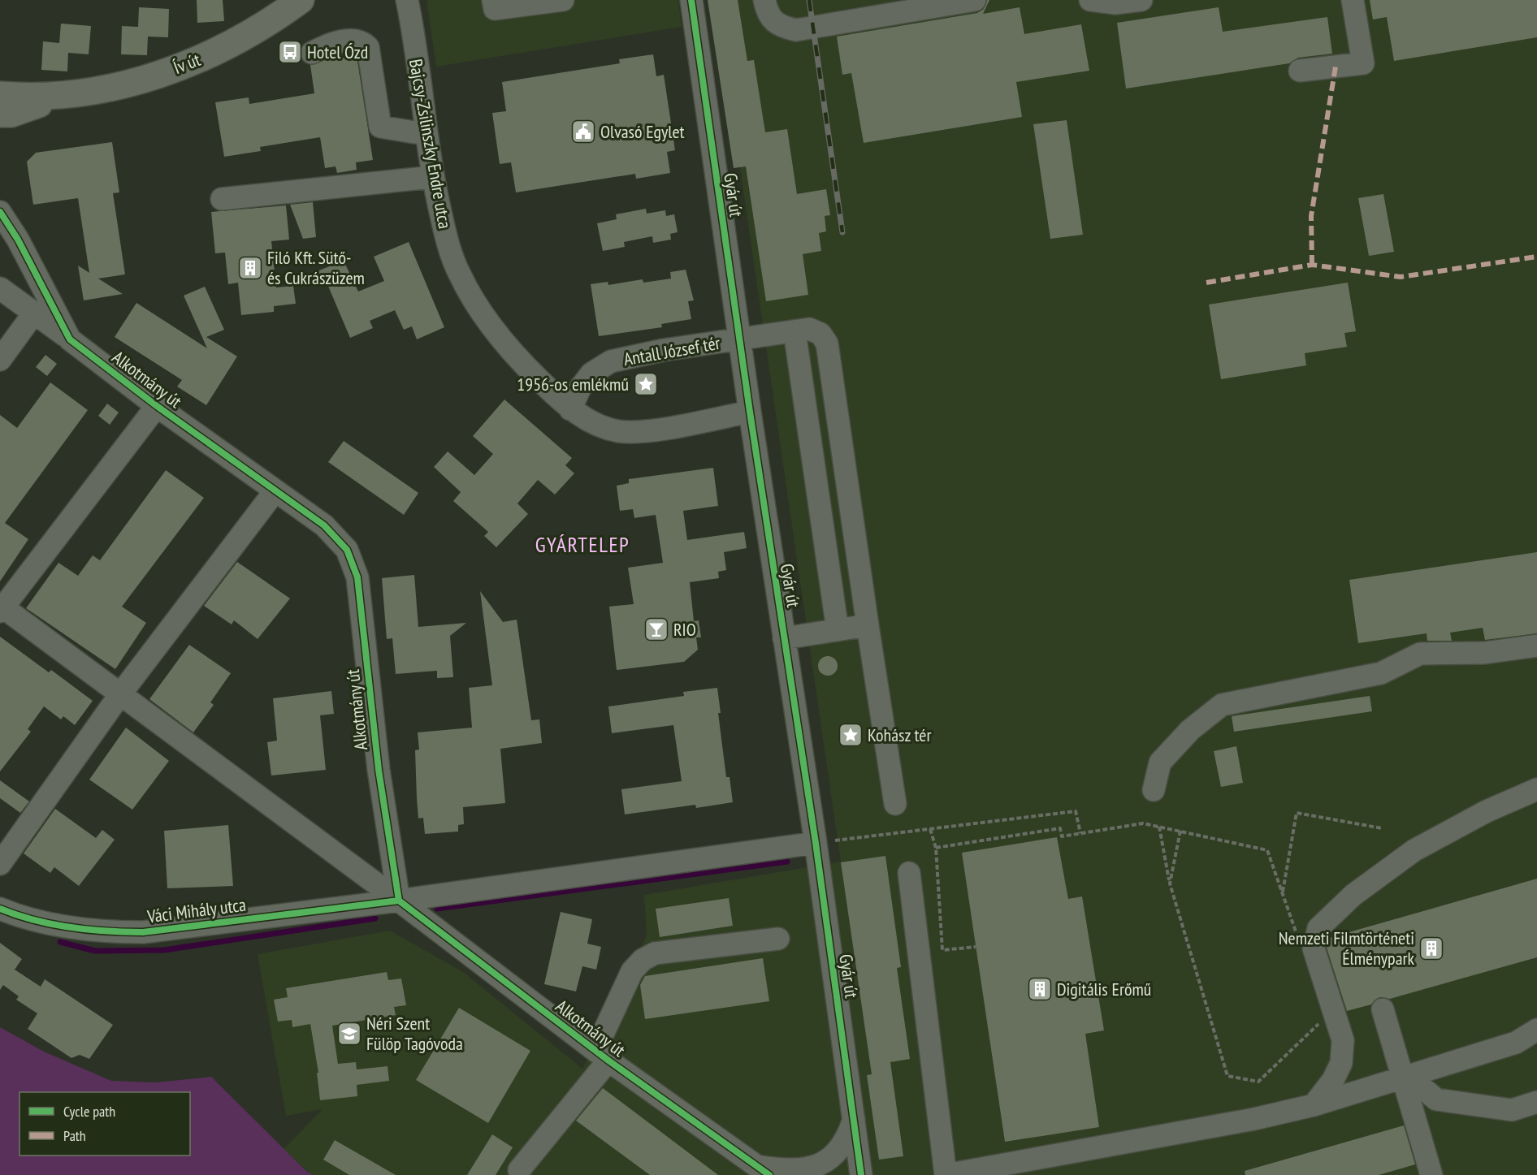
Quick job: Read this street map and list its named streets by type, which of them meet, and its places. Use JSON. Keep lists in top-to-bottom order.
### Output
{
  "streets": {
    "main road": ["Ív út"],
    "street": [
      "Bajcsy-Zsilinszky Endre utca",
      "Gyár út",
      "Antall József tér",
      "Alkotmány út",
      "Váci Mihály utca"
    ]
  },
  "crossings": [
    ["Bajcsy-Zsilinszky Endre utca", "Gyár út"],
    ["Bajcsy-Zsilinszky Endre utca", "Antall József tér"],
    ["Gyár út", "Antall József tér"],
    ["Gyár út", "Váci Mihály utca"],
    ["Alkotmány út", "Váci Mihály utca"]
  ],
  "districts": ["GYÁRTELEP"],
  "places": {
    "bus stop": ["Hotel Ózd"],
    "public building": ["Olvasó Egylet"],
    "building": ["Filó Kft. Sütő- és Cukrászüzem", "Nemzeti Filmtörténeti Élménypark", "Digitális Erőmű"],
    "place": ["1956-os emlékmű", "Kohász tér"],
    "bar": ["RIO"],
    "school or university": ["Néri Szent Fülöp Tagóvoda"]
  },
  "legend": ["Cycle path", "Path"]
}
